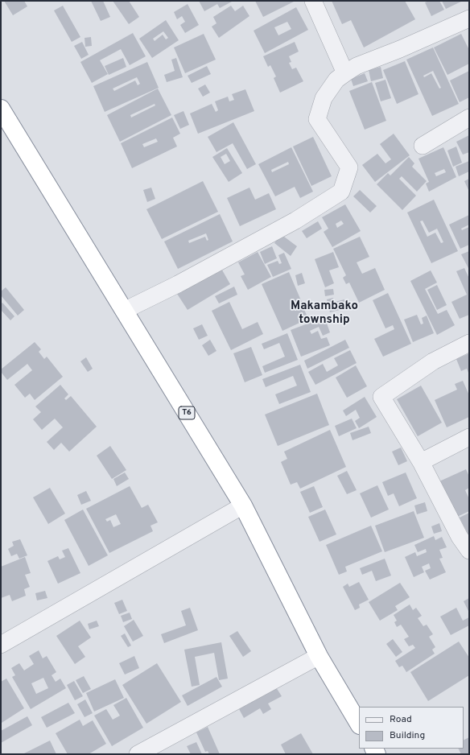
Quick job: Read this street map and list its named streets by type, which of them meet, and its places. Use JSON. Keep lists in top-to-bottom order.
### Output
{
  "streets": {
    "highway": ["T6"]
  },
  "districts": ["Makambako township"],
  "legend": ["Road", "Building"]
}
